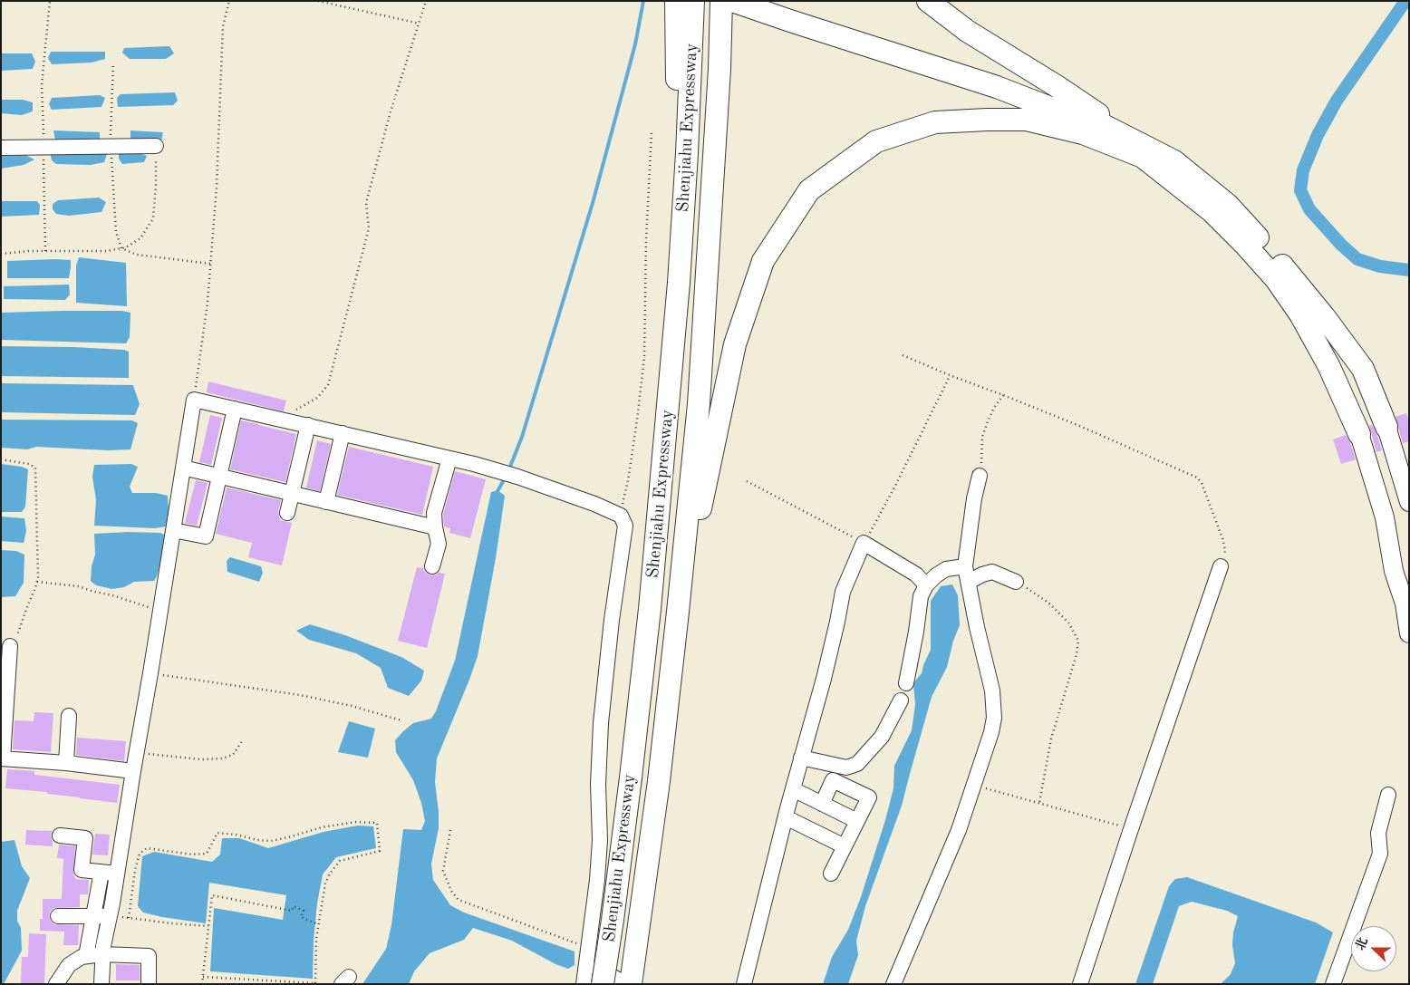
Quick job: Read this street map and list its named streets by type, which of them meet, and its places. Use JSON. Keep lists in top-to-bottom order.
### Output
{
  "streets": {
    "highway": ["Shenjiahu Expressway"]
  },
  "north": "left"
}
